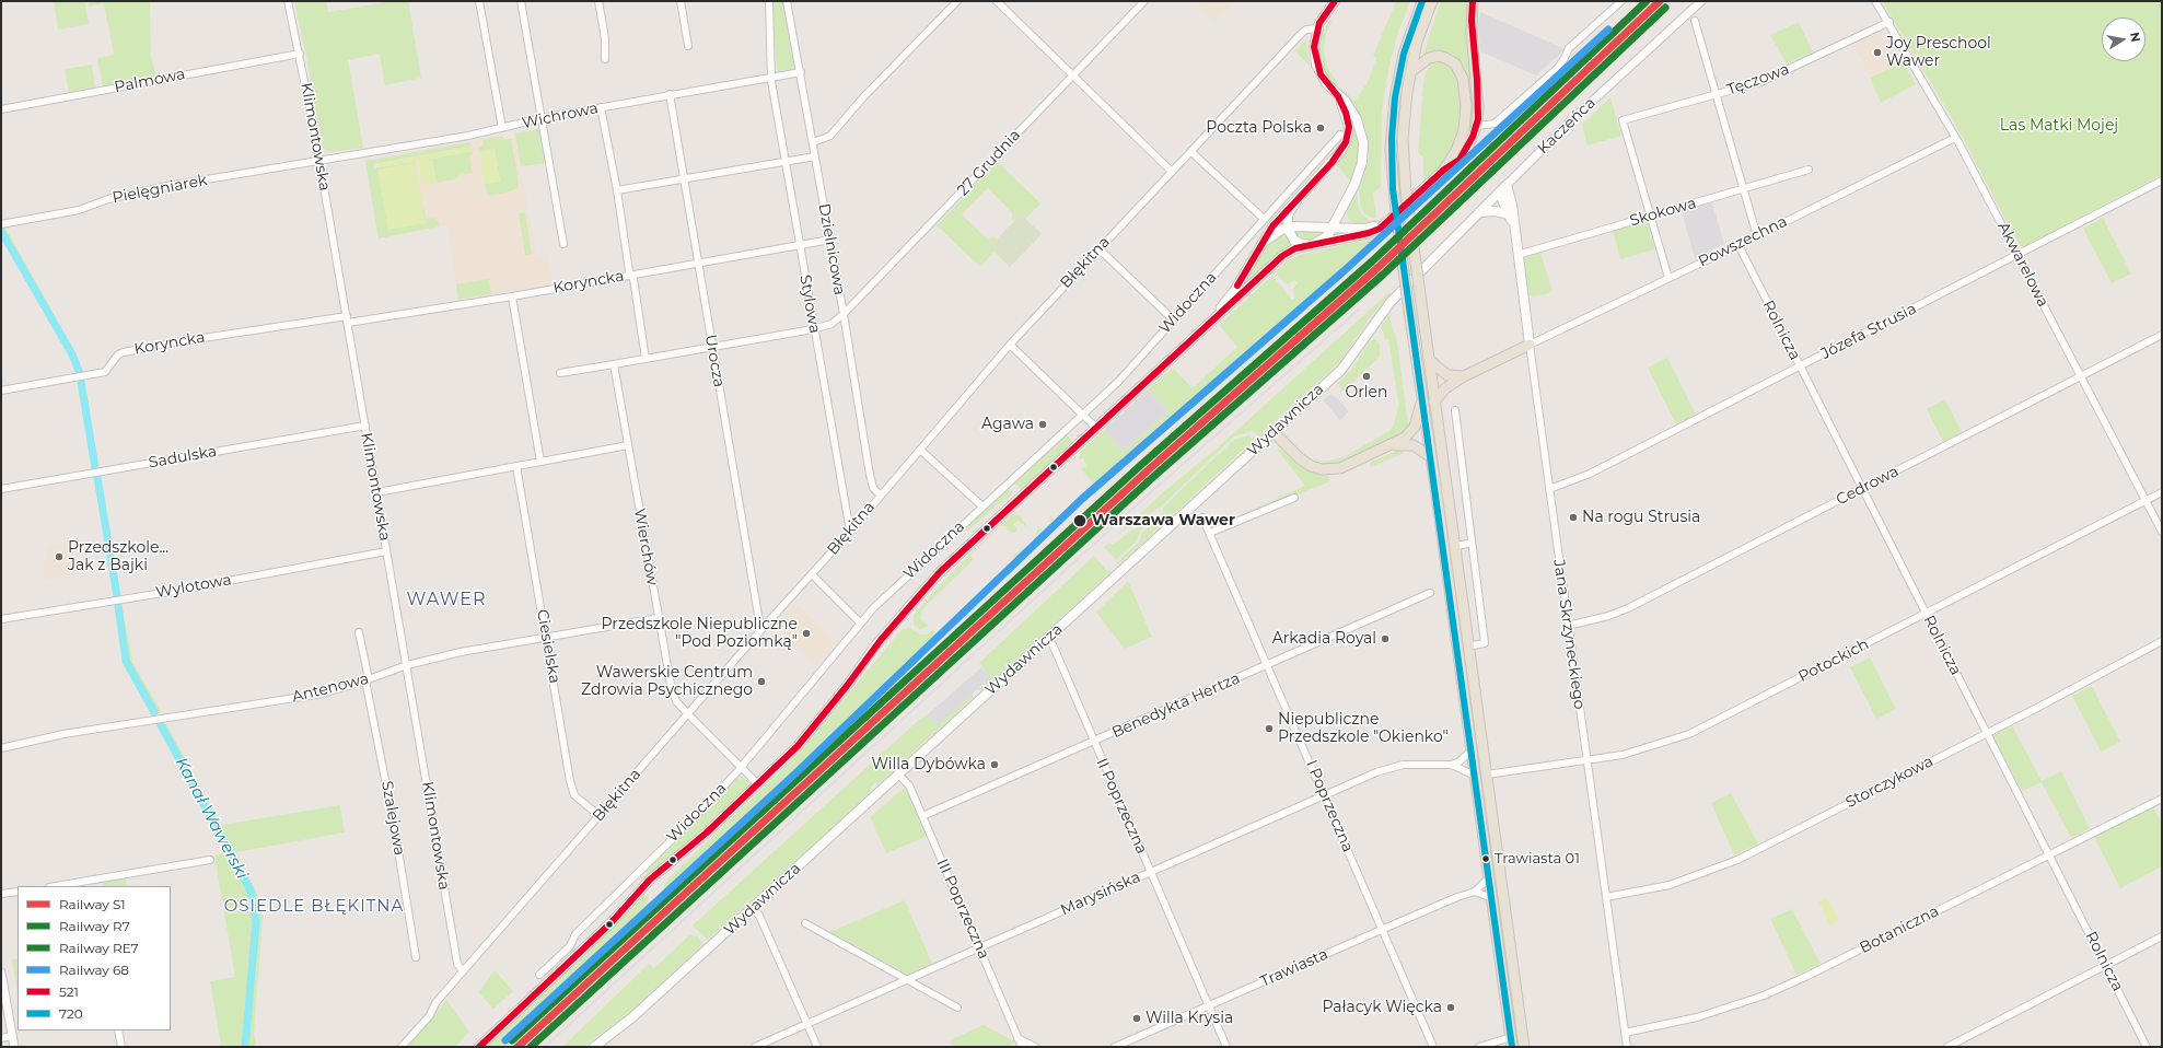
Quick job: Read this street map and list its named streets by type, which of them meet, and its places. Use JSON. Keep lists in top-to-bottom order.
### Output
{
  "streets": {
    "main road": [
      "Kaczeńca",
      "Widoczna",
      "Wydawnicza",
      "Jana Skrzyneckiego"
    ],
    "street": [
      "Tęczowa",
      "Palmowa",
      "Wichrowa",
      "Klimontowska",
      "27 Grudnia",
      "Pielęgniarek",
      "Skokowa",
      "Powszechna",
      "Dzielnicowa",
      "Błękitna",
      "Akwarelowa",
      "Koryncka",
      "Stylowa",
      "Rolnicza",
      "Józefa Strusia",
      "Urocza",
      "Sadulska",
      "Cedrowa",
      "Wierchów",
      "Wylotowa",
      "Ciesielska",
      "Potockich",
      "Antenowa",
      "Benedykta Hertza",
      "Storczykowa",
      "II Poprzeczna",
      "I Poprzeczna",
      "Szalejowa",
      "Marysińska",
      "III Poprzeczna",
      "Botaniczna",
      "Trawiasta"
    ]
  },
  "crossings": [
    ["Tęczowa", "Skokowa"],
    ["Tęczowa", "Akwarelowa"],
    ["Palmowa", "Klimontowska"],
    ["Wichrowa", "Klimontowska"],
    ["Wichrowa", "Pielęgniarek"],
    ["Wichrowa", "Dzielnicowa"],
    ["Wichrowa", "Stylowa"],
    ["Wichrowa", "Urocza"],
    ["Kaczeńca", "Wydawnicza"],
    ["Kaczeńca", "Jana Skrzyneckiego"],
    ["Klimontowska", "Pielęgniarek"],
    ["Klimontowska", "Błękitna"],
    ["Klimontowska", "Koryncka"],
    ["Klimontowska", "Sadulska"],
    ["Klimontowska", "Wylotowa"],
    ["Klimontowska", "Antenowa"],
    ["27 Grudnia", "Dzielnicowa"],
    ["27 Grudnia", "Stylowa"],
    ["Skokowa", "Jana Skrzyneckiego"],
    ["Powszechna", "Akwarelowa"],
    ["Powszechna", "Rolnicza"],
    ["Powszechna", "Jana Skrzyneckiego"],
    ["Dzielnicowa", "Błękitna"],
    ["Dzielnicowa", "Koryncka"],
    ["Błękitna", "Widoczna"],
    ["Błękitna", "Stylowa"],
    ["Błękitna", "Urocza"],
    ["Błękitna", "Wierchów"],
    ["Błękitna", "Ciesielska"],
    ["Akwarelowa", "Józefa Strusia"],
    ["Akwarelowa", "Cedrowa"],
    ["Akwarelowa", "Potockich"],
    ["Koryncka", "Stylowa"],
    ["Koryncka", "Urocza"],
    ["Widoczna", "Wierchów"],
    ["Rolnicza", "Józefa Strusia"],
    ["Rolnicza", "Cedrowa"],
    ["Rolnicza", "Potockich"],
    ["Rolnicza", "Storczykowa"],
    ["Rolnicza", "Botaniczna"],
    ["Józefa Strusia", "Jana Skrzyneckiego"],
    ["Wydawnicza", "II Poprzeczna"],
    ["Wydawnicza", "III Poprzeczna"],
    ["Cedrowa", "Jana Skrzyneckiego"],
    ["Wierchów", "Antenowa"],
    ["Jana Skrzyneckiego", "Potockich"],
    ["Jana Skrzyneckiego", "Storczykowa"],
    ["Jana Skrzyneckiego", "Botaniczna"],
    ["Ciesielska", "Antenowa"],
    ["Antenowa", "Szalejowa"],
    ["Benedykta Hertza", "II Poprzeczna"],
    ["Benedykta Hertza", "I Poprzeczna"],
    ["Benedykta Hertza", "III Poprzeczna"],
    ["II Poprzeczna", "Marysińska"],
    ["II Poprzeczna", "Trawiasta"],
    ["I Poprzeczna", "Marysińska"],
    ["I Poprzeczna", "Trawiasta"],
    ["Marysińska", "III Poprzeczna"]
  ],
  "districts": ["WAWER", "OSIEDLE BŁĘKITNA"],
  "water": ["Kanał Wawerski"],
  "parks": ["Las Matki Mojej"],
  "places": [
    "Joy Preschool Wawer",
    "Poczta Polska",
    "Orlen",
    "Agawa",
    "Na rogu Strusia",
    "Warszawa Wawer",
    "Przedszkole... Jak z Bajki",
    "Przedszkole Niepubliczne \"Pod Poziomką\"",
    "Arkadia Royal",
    "Wawerskie Centrum Zdrowia Psychicznego",
    "Niepubliczne Przedszkole \"Okienko\"",
    "Willa Dybówka",
    "Trawiasta 01",
    "Pałacyk Więcka",
    "Willa Krysia"
  ],
  "lines": [
    "rail line S1",
    "rail line RE7",
    "transit line 521",
    "transit line 720",
    "rail line R7",
    "rail line 68"
  ],
  "legend": [
    "Railway S1",
    "Railway R7",
    "Railway RE7",
    "Railway 68",
    "521",
    "720"
  ],
  "north": "right"
}
